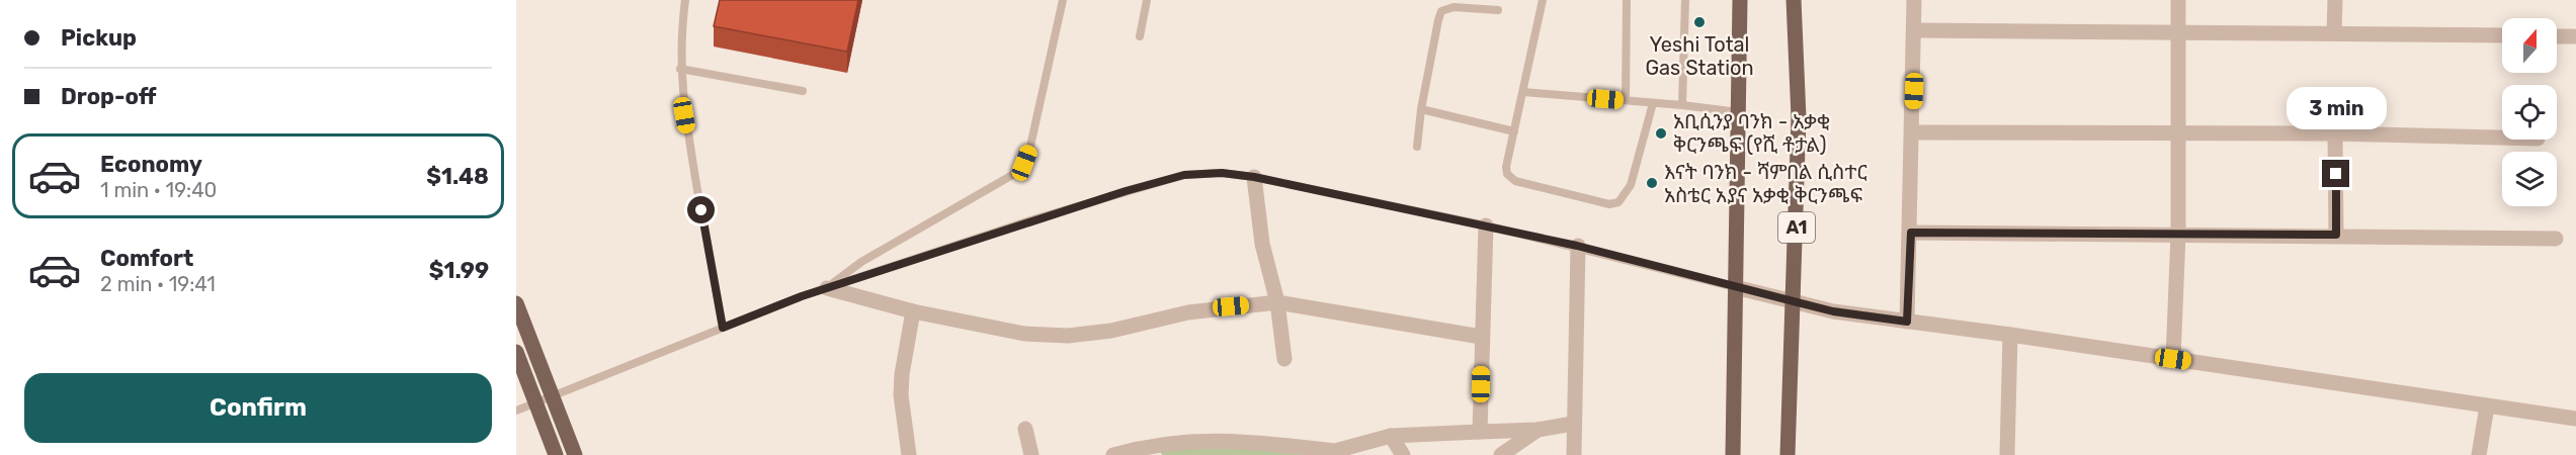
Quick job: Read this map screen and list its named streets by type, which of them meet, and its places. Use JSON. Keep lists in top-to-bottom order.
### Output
{
  "streets": {
    "main road": ["A1"]
  },
  "places": ["Yeshi Total Gas Station", "አቢሲንያ ባንክ - አቃቂ ቅርንጫፍ (የሺ ቶታል)", "እናት ባንክ - ሻምበል ሲስተር አስቴር አያና አቃቂ ቅርንጫፍ"],
  "north": "top",
  "page": {
    "banner": ["Pickup", "Drop-off"],
    "bubble": "3 min",
    "list": [
      {
        "name": "Economy",
        "note": "1 min · 19:40",
        "value": "$1.48"
      },
      {
        "name": "Comfort",
        "note": "2 min · 19:41",
        "value": "$1.99"
      }
    ],
    "buttons": "Confirm"
  }
}
